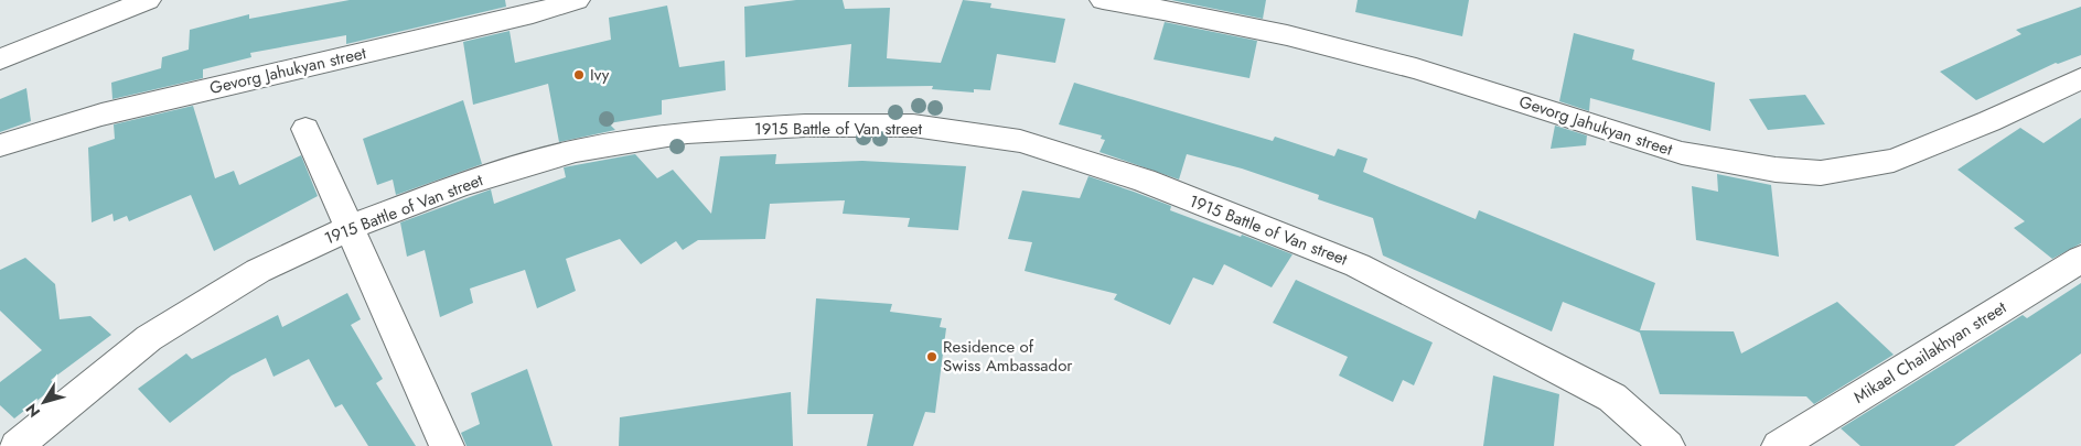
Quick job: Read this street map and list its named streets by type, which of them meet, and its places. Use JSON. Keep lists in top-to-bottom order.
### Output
{
  "streets": {
    "street": ["Gevorg Jahukyan street", "1915 Battle of Van street", "Mikael Chailakhyan street"]
  },
  "places": ["Ivy", "Residence of Swiss Ambassador"],
  "north": "bottom left"
}
